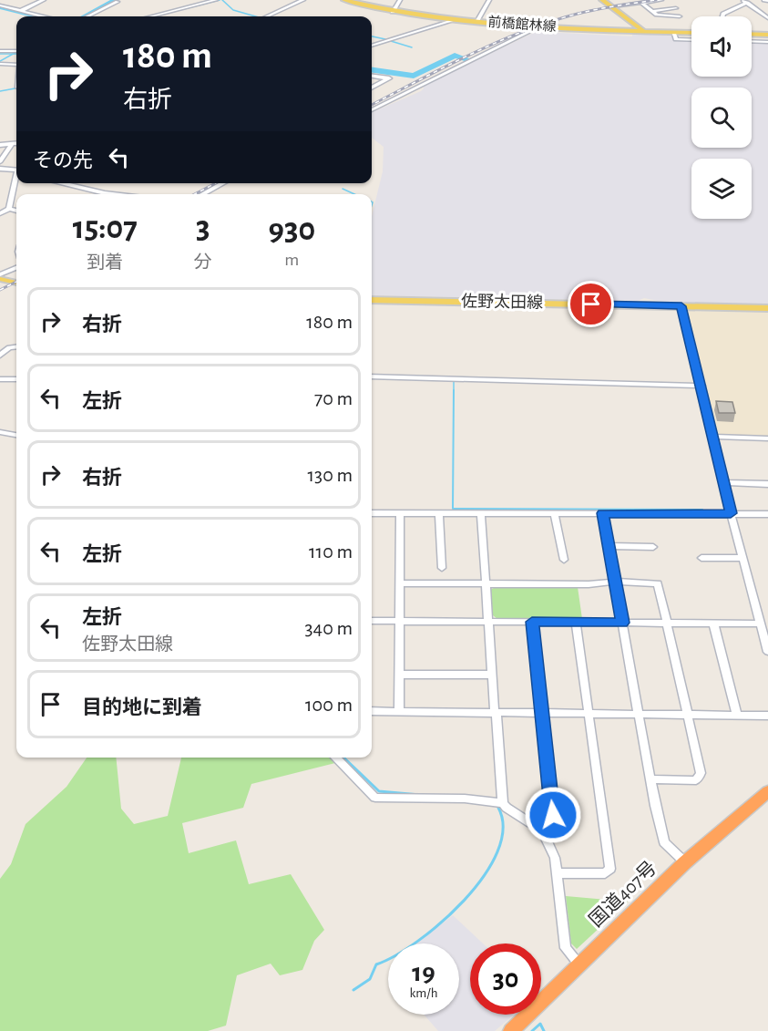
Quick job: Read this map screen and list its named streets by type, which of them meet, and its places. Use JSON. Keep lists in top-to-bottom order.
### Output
{
  "streets": {
    "highway": ["国道407号"],
    "main road": ["前橋館林線", "佐野太田線"]
  },
  "page": {
    "turn": ["180 m", "右折"],
    "then": "その先",
    "eta": [
      "15:07",
      "到着",
      "3",
      "分",
      "930",
      "m"
    ],
    "list": [
      {
        "name": "右折",
        "value": "180 m"
      },
      {
        "name": "左折",
        "value": "70 m"
      },
      {
        "name": "右折",
        "value": "130 m"
      },
      {
        "name": "左折",
        "value": "110 m"
      },
      {
        "name": "左折",
        "note": "佐野太田線",
        "value": "340 m"
      },
      {
        "name": "目的地に到着",
        "value": "100 m"
      }
    ],
    "speed": "19 km/h",
    "limit": "30"
  }
}
